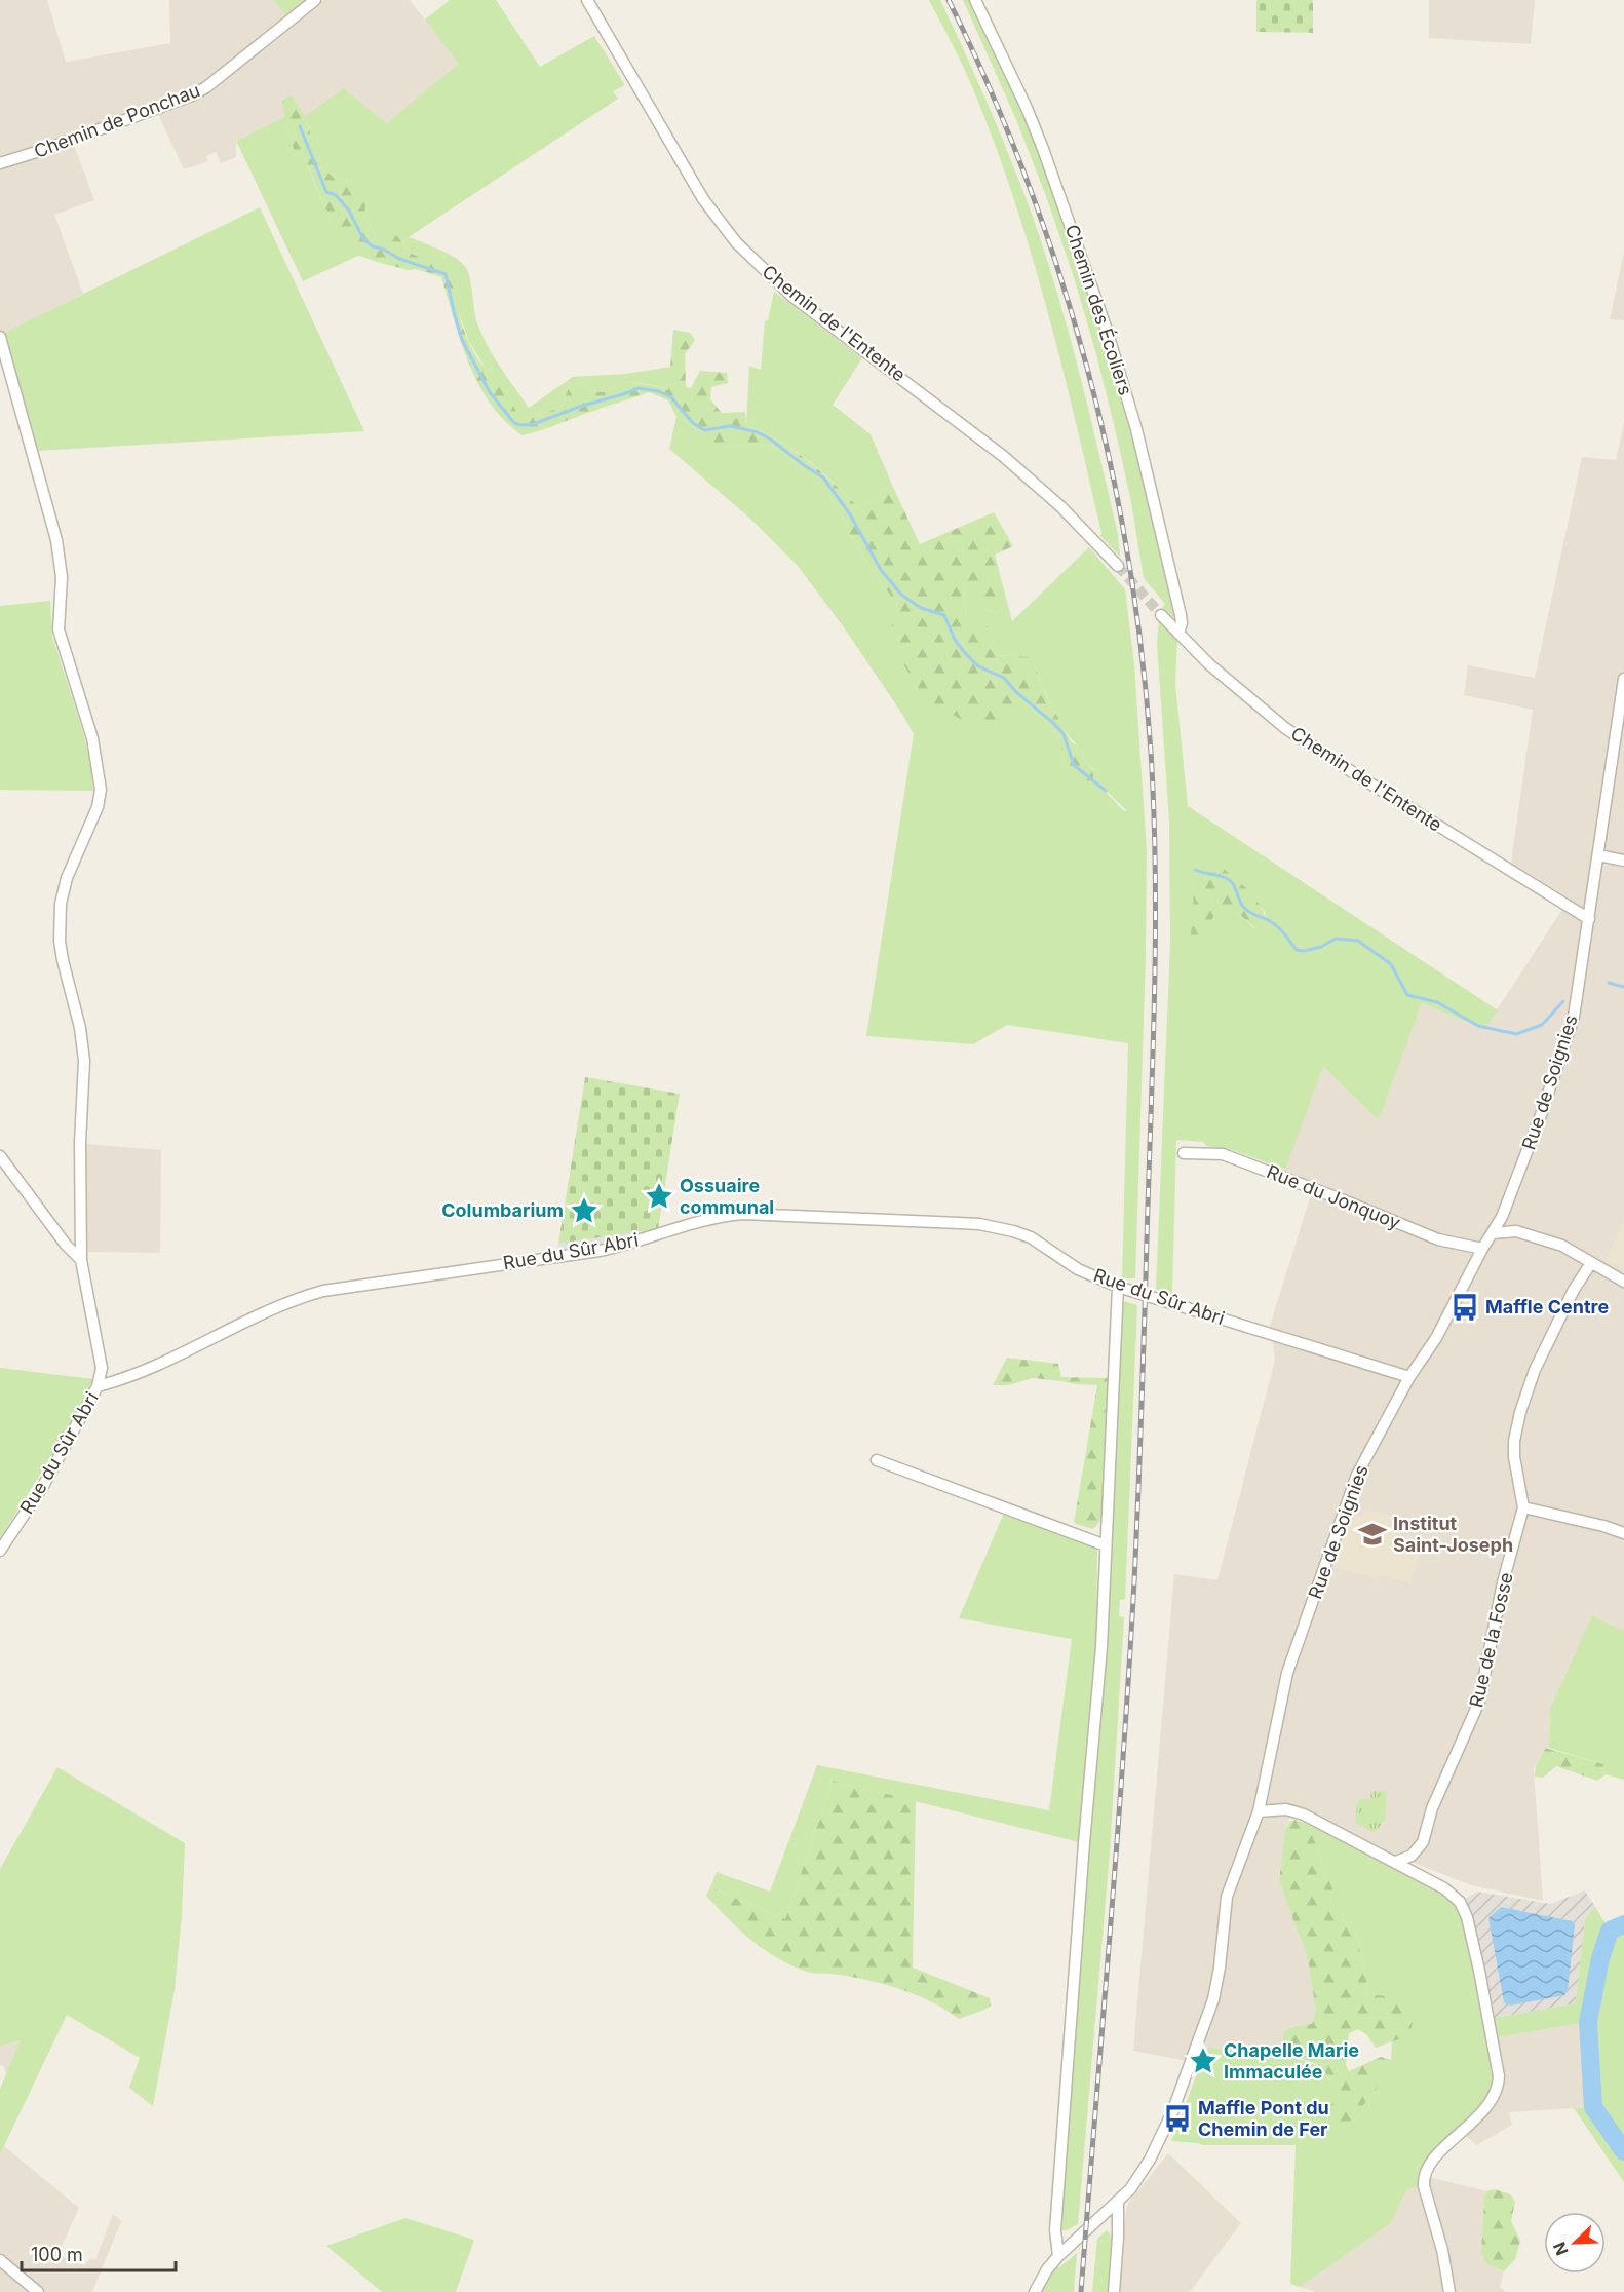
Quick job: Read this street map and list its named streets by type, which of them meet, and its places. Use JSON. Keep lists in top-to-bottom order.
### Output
{
  "streets": {
    "street": [
      "Chemin de Ponchau",
      "Chemin des Écoliers",
      "Chemin de l'Entente",
      "Rue de Soignies",
      "Rue du Jonquoy",
      "Rue du Sûr Abri",
      "Rue de la Fosse"
    ]
  },
  "crossings": [
    ["Chemin des Écoliers", "Chemin de l'Entente"],
    ["Chemin de l'Entente", "Rue de Soignies"],
    ["Rue de Soignies", "Rue du Jonquoy"],
    ["Rue de Soignies", "Rue du Sûr Abri"]
  ],
  "places": {
    "place": ["Ossuaire communal", "Columbarium", "Chapelle Marie Immaculée"],
    "bus stop": ["Maffle Centre", "Maffle Pont du Chemin de Fer"],
    "school or university": ["Institut Saint-Joseph"]
  },
  "scale_bar": "100 m",
  "north": "bottom left"
}
